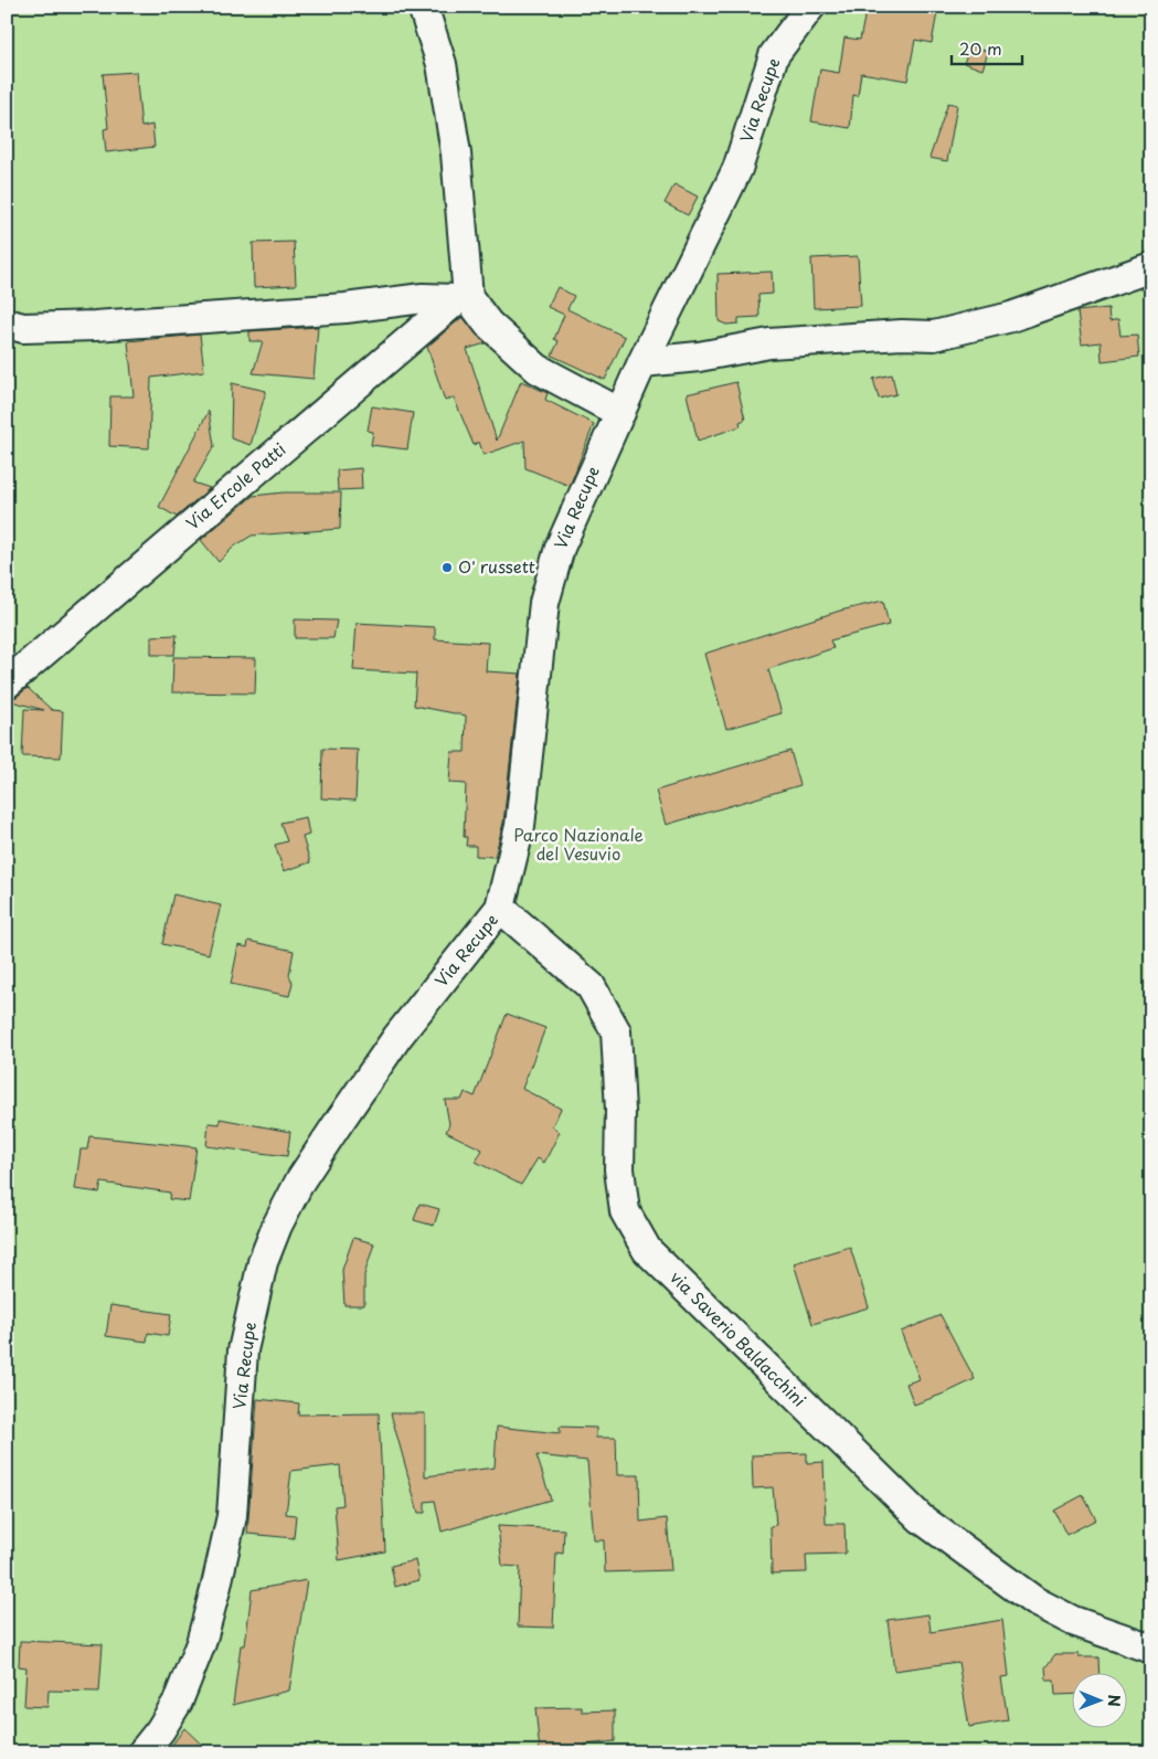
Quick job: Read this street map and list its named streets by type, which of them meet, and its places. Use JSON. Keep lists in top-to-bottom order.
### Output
{
  "streets": {
    "street": ["Via Recupe", "Via Ercole Patti", "via Saverio Baldacchini"]
  },
  "crossings": [
    ["Via Recupe", "via Saverio Baldacchini"]
  ],
  "parks": ["Parco Nazionale del Vesuvio"],
  "places": ["O' russett"],
  "scale_bar": "20 m",
  "north": "right"
}
